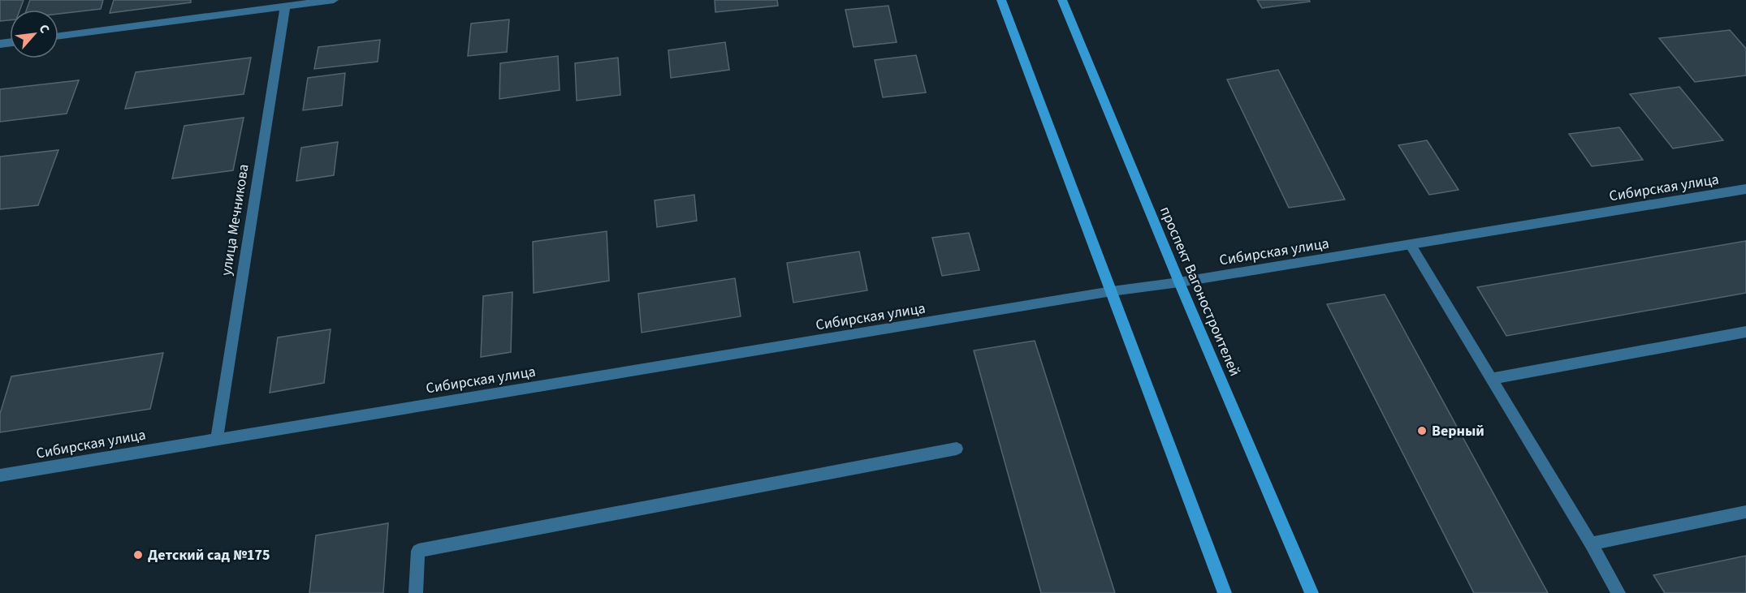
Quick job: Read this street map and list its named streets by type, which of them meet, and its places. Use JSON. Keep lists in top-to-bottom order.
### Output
{
  "streets": {
    "main road": ["проспект Вагоностроителей"],
    "street": ["Сибирская улица", "улица Мечникова"]
  },
  "crossings": [
    ["Сибирская улица", "улица Мечникова"],
    ["Сибирская улица", "проспект Вагоностроителей"]
  ],
  "places": ["Верный", "Детский сад №175"],
  "north": "top right"
}
